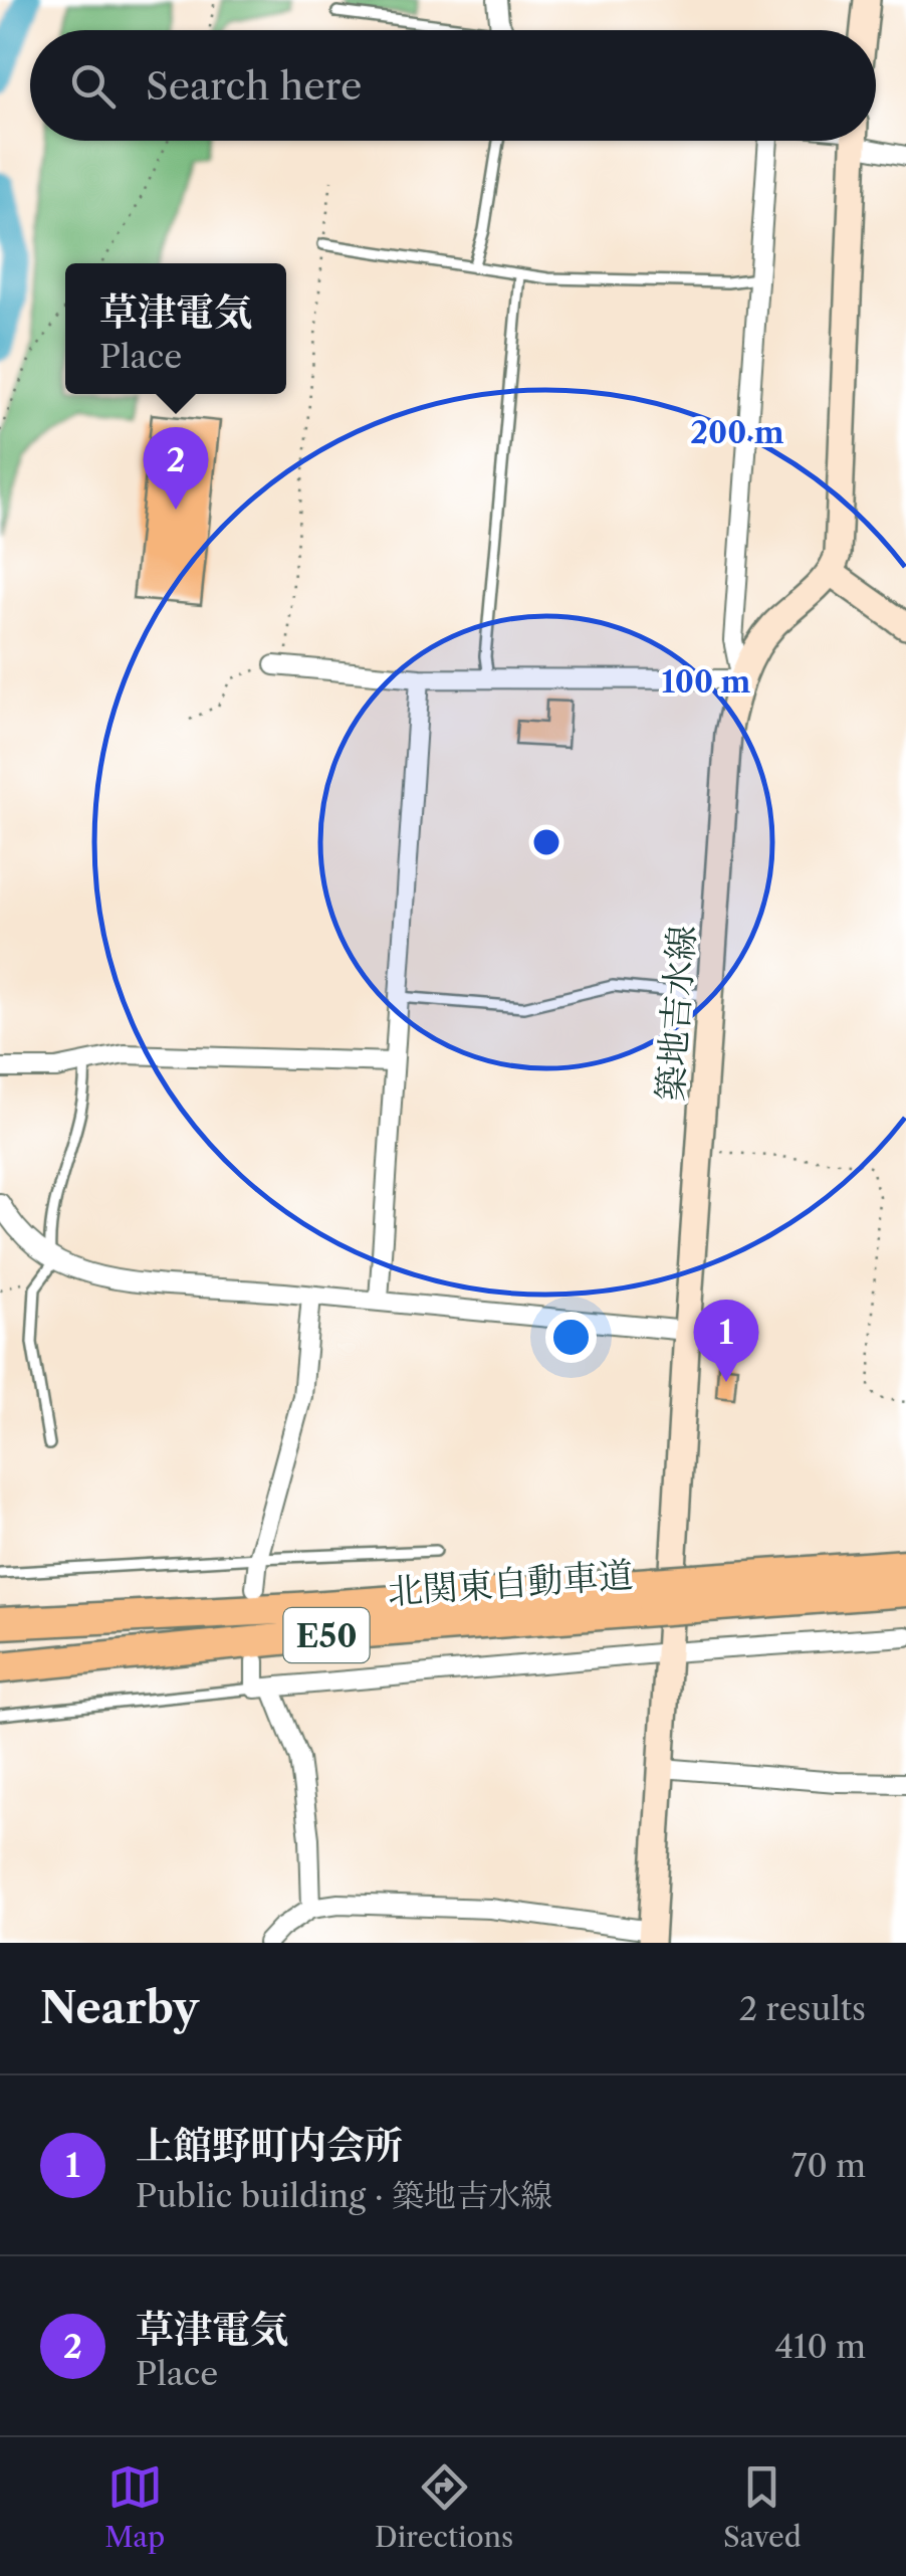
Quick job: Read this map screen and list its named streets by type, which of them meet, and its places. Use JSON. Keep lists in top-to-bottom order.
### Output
{
  "streets": {
    "highway": ["北関東自動車道", "E50"],
    "main road": ["築地吉水線"]
  },
  "page": {
    "search": "Search here",
    "popup": ["草津電気", "Place"],
    "pins": ["2", "1"],
    "heading": ["Nearby", "2 results"],
    "list": [
      {
        "mark": "1",
        "name": "上館野町内会所",
        "note": "Public building · 築地吉水線",
        "value": "70 m"
      },
      {
        "mark": "2",
        "name": "草津電気",
        "note": "Place",
        "value": "410 m"
      }
    ],
    "nav": ["Map", "Directions", "Saved"]
  },
  "rings": ["200 m", "100 m"]
}
